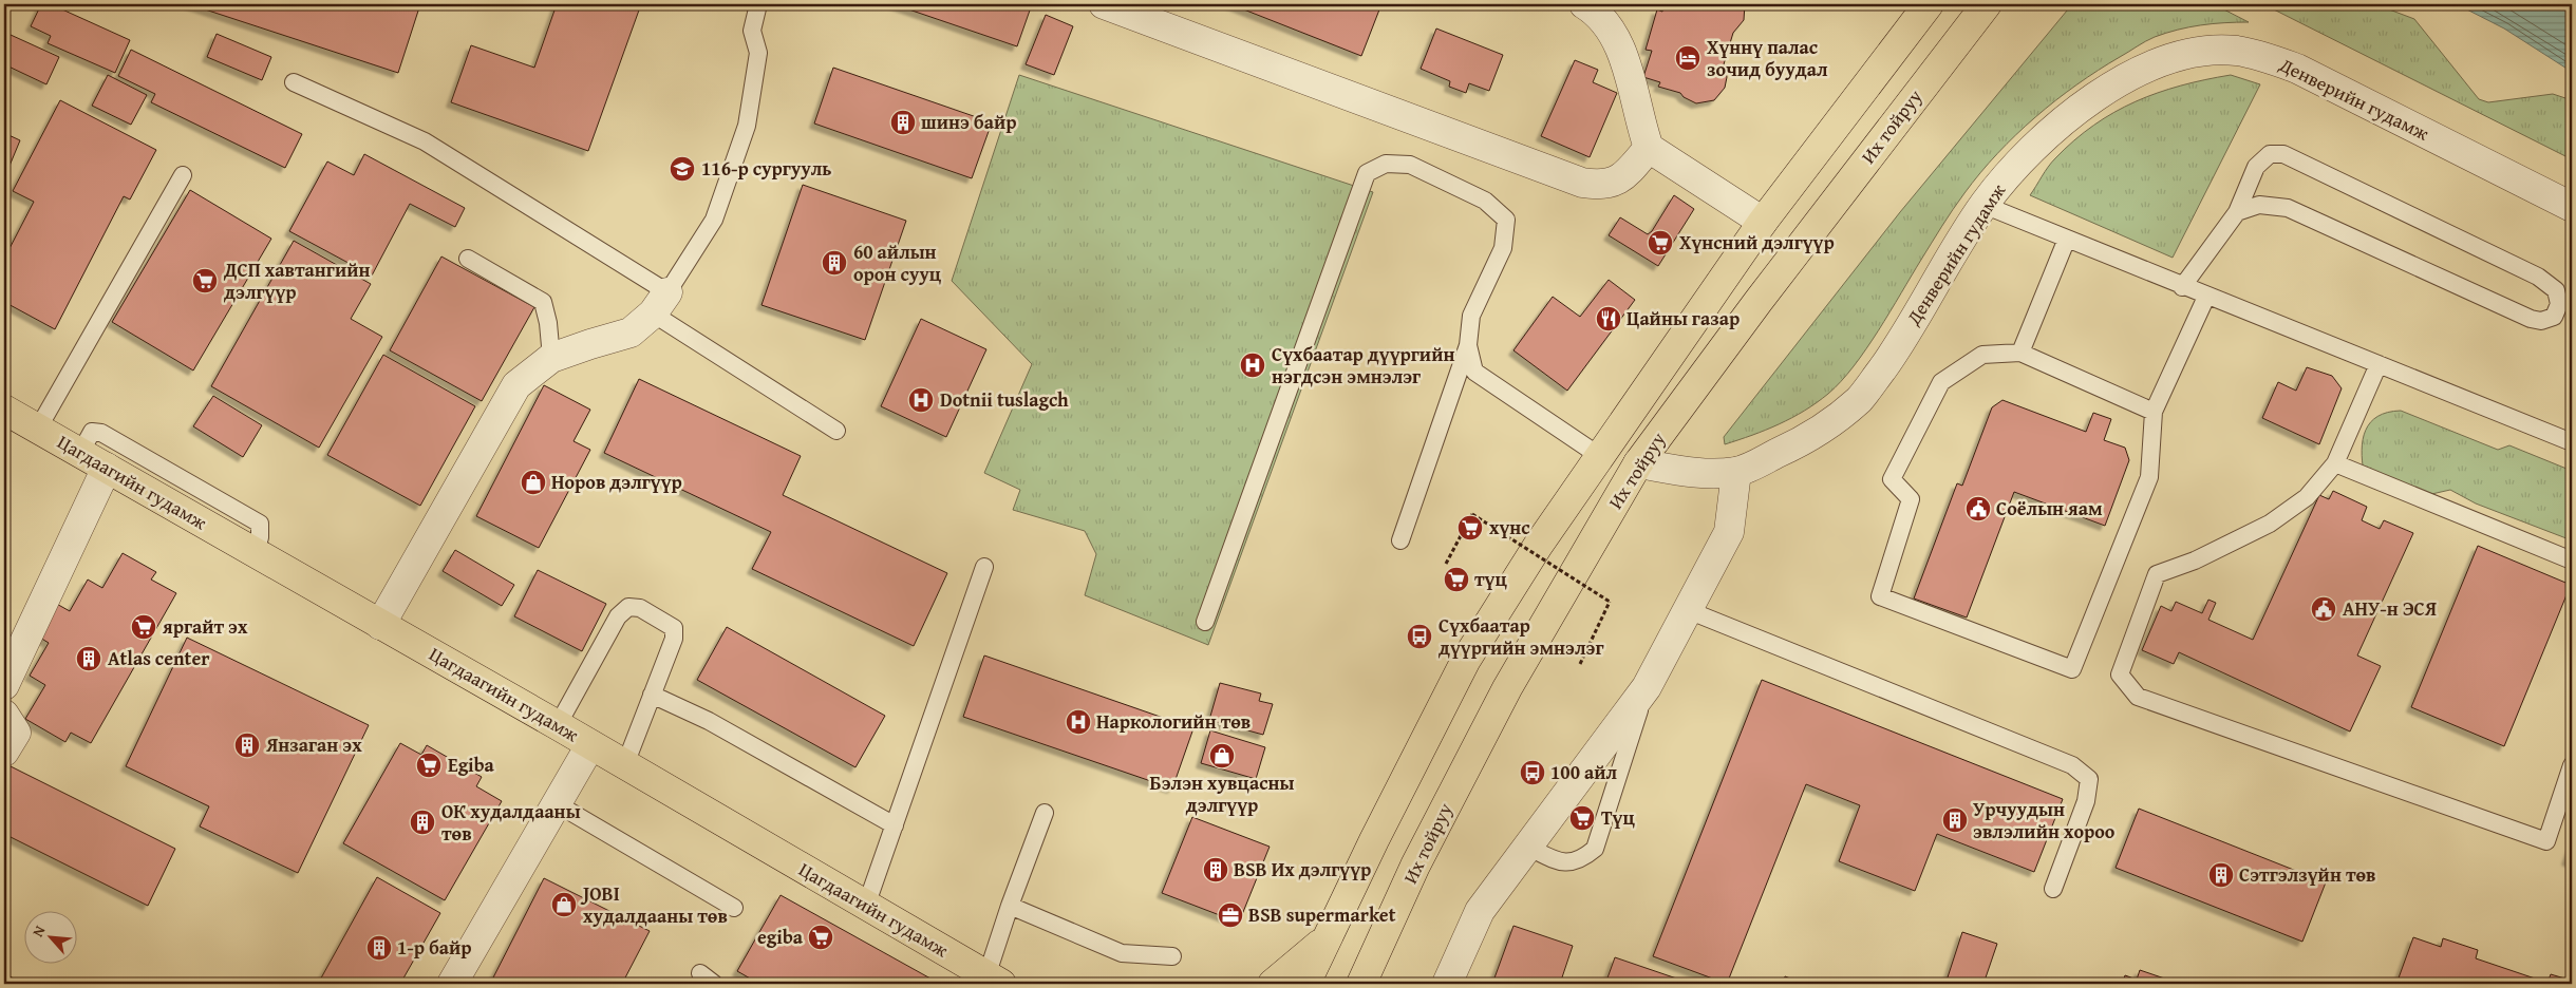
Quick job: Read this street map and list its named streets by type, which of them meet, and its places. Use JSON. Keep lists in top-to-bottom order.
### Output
{
  "streets": {
    "main road": ["Их тойруу", "Цагдаагийн гудамж"],
    "street": ["Денверийн гудамж"]
  },
  "crossings": [
    ["Денверийн гудамж", "Их тойруу"]
  ],
  "places": {
    "hotel": ["Хүннү палас зочид буудал"],
    "building": [
      "шинэ байр",
      "60 айлын орон сууц",
      "Atlas center",
      "Янзаган эх",
      "Урчуудын эвлэлийн хороо",
      "ОК худалдааны төв",
      "BSB Их дэлгүүр",
      "Сэтгэлзүйн төв",
      "1-р байр"
    ],
    "school or university": ["116-р сургууль"],
    "supermarket": [
      "Хүнсний дэлгүүр",
      "ДСП хавтангийн дэлгүүр",
      "хүнс",
      "түц",
      "яргайт эх",
      "Egiba",
      "Түц",
      "egiba"
    ],
    "restaurant": ["Цайны газар"],
    "hospital": ["Сүхбаатар дүүргийн нэгдсэн эмнэлэг", "Dotnii tuslagch", "Наркологийн төв"],
    "shop": ["Норов дэлгүүр", "Бэлэн хувцасны дэлгүүр", "JOBI худалдааны төв"],
    "public building": ["Соёлын яам", "АНУ-н ЭСЯ"],
    "bus stop": ["Сүхбаатар дүүргийн эмнэлэг", "100 айл"],
    "office": ["BSB supermarket"]
  },
  "north": "top left"
}
